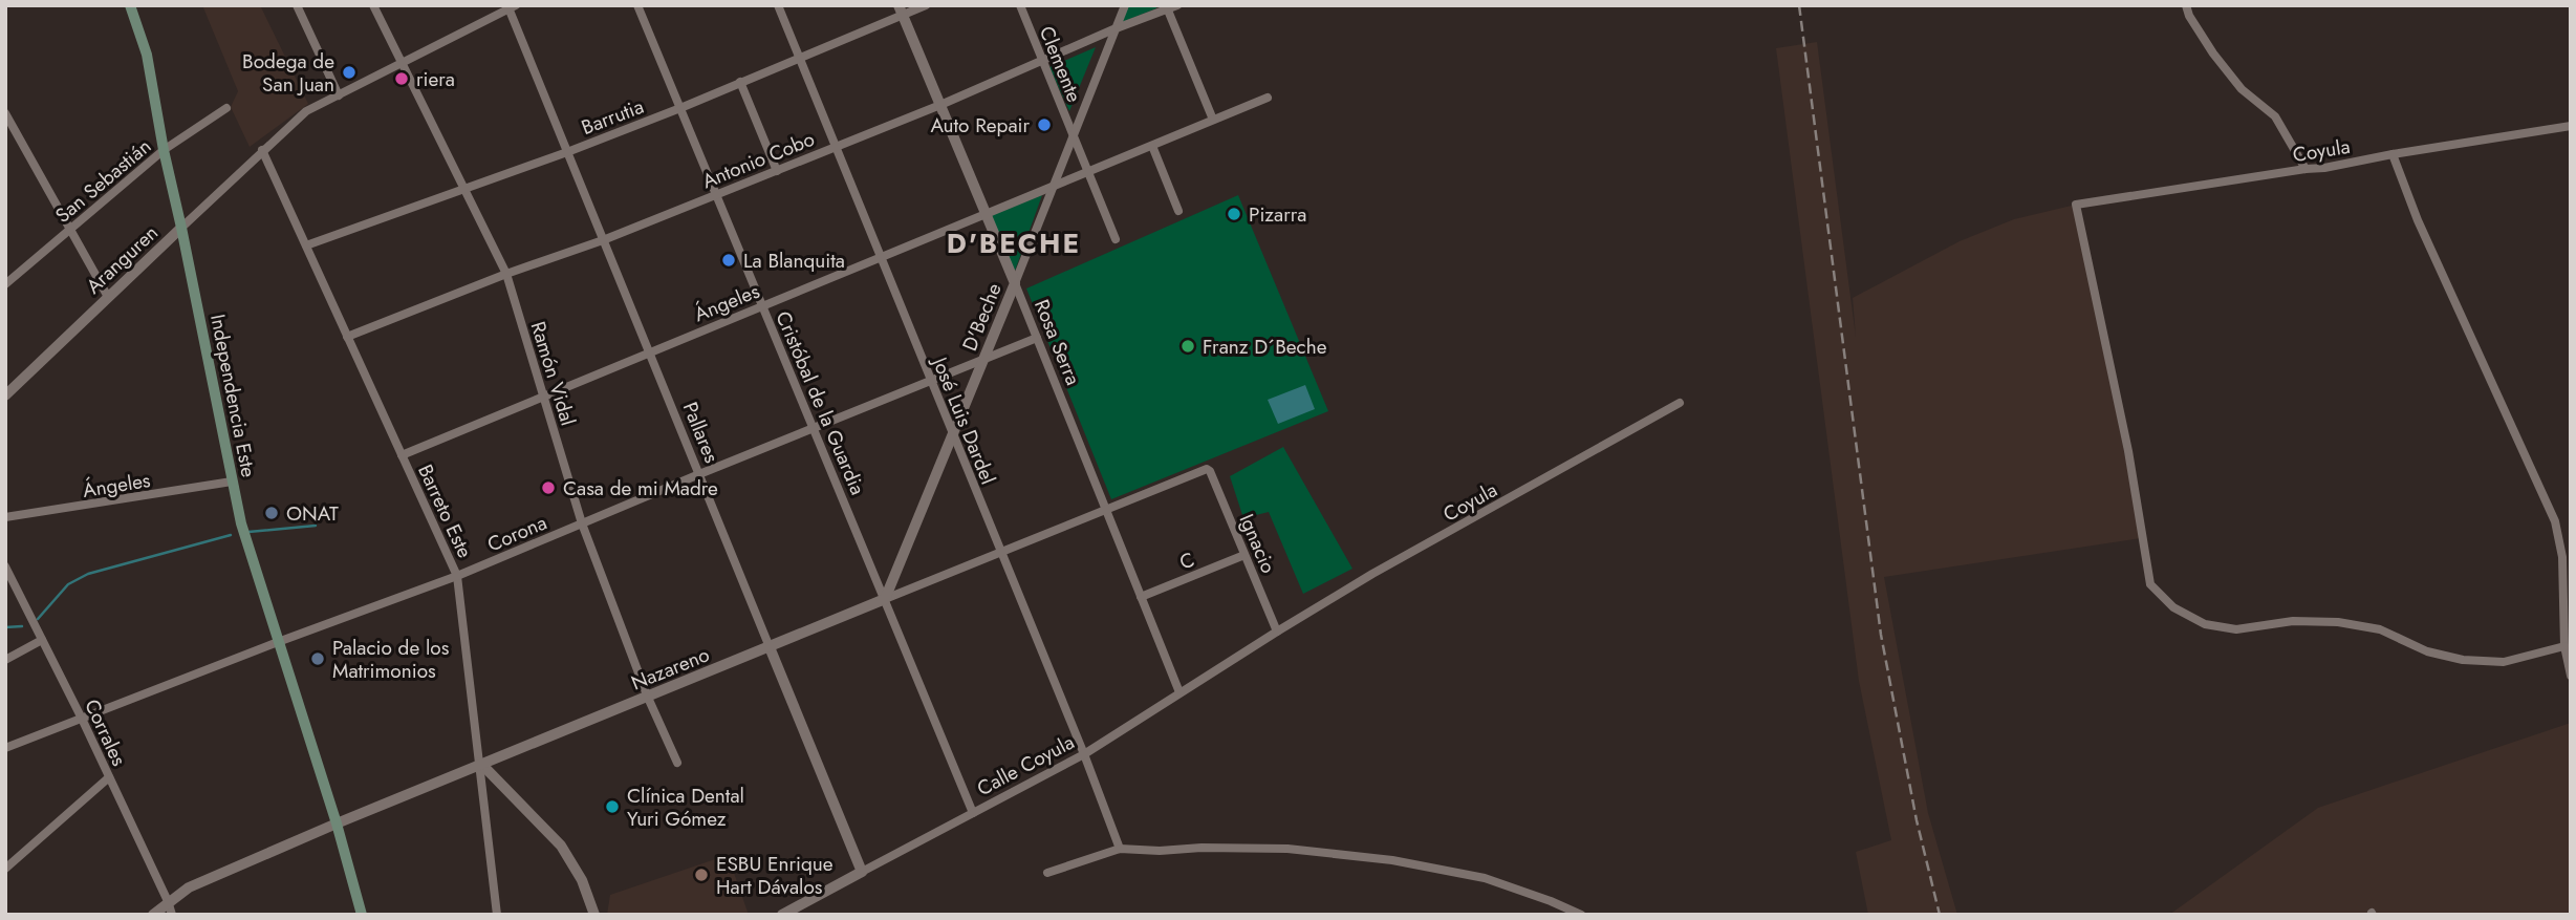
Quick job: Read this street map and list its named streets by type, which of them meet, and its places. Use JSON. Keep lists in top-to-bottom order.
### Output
{
  "streets": {
    "main road": ["Independencia Este"],
    "street": [
      "Clemente",
      "Barrutia",
      "Coyula",
      "Antonio Cobo",
      "San Sebastián",
      "Aranguren",
      "Ángeles",
      "D'Beche",
      "Rosa Serra",
      "Ramón Vidal",
      "Cristóbal de la Guardia",
      "José Luis Dardel",
      "Pallares",
      "Barreto Este",
      "Corona",
      "Ignacio",
      "C",
      "Nazareno",
      "Corrales",
      "Calle Coyula"
    ]
  },
  "crossings": [
    ["Clemente", "Antonio Cobo"],
    ["Clemente", "Ángeles"],
    ["Clemente", "D'Beche"],
    ["Barrutia", "Rosa Serra"],
    ["Barrutia", "Ramón Vidal"],
    ["Barrutia", "Cristóbal de la Guardia"],
    ["Barrutia", "José Luis Dardel"],
    ["Barrutia", "Pallares"],
    ["Barrutia", "Barreto Este"],
    ["Coyula", "Ignacio"],
    ["Coyula", "Calle Coyula"],
    ["Antonio Cobo", "D'Beche"],
    ["Antonio Cobo", "Rosa Serra"],
    ["Antonio Cobo", "Ramón Vidal"],
    ["Antonio Cobo", "Cristóbal de la Guardia"],
    ["Antonio Cobo", "José Luis Dardel"],
    ["Antonio Cobo", "Pallares"],
    ["Antonio Cobo", "Barreto Este"],
    ["San Sebastián", "Independencia Este"],
    ["Aranguren", "Independencia Este"],
    ["Aranguren", "Barreto Este"],
    ["Ángeles", "D'Beche"],
    ["Ángeles", "Rosa Serra"],
    ["Ángeles", "Ramón Vidal"],
    ["Ángeles", "Independencia Este"],
    ["Ángeles", "Cristóbal de la Guardia"],
    ["Ángeles", "José Luis Dardel"],
    ["Ángeles", "Pallares"],
    ["Ángeles", "Barreto Este"],
    ["D'Beche", "Rosa Serra"],
    ["D'Beche", "Cristóbal de la Guardia"],
    ["D'Beche", "José Luis Dardel"],
    ["D'Beche", "Corona"],
    ["D'Beche", "Nazareno"],
    ["Rosa Serra", "Corona"],
    ["Rosa Serra", "C"],
    ["Rosa Serra", "Nazareno"],
    ["Rosa Serra", "Calle Coyula"],
    ["Ramón Vidal", "Corona"],
    ["Ramón Vidal", "Nazareno"],
    ["Independencia Este", "Corona"],
    ["Independencia Este", "Nazareno"],
    ["Cristóbal de la Guardia", "Corona"],
    ["Cristóbal de la Guardia", "Nazareno"],
    ["Cristóbal de la Guardia", "Calle Coyula"],
    ["José Luis Dardel", "Corona"],
    ["José Luis Dardel", "Nazareno"],
    ["José Luis Dardel", "Calle Coyula"],
    ["Pallares", "Corona"],
    ["Pallares", "Nazareno"],
    ["Pallares", "Calle Coyula"],
    ["Barreto Este", "Corona"],
    ["Barreto Este", "Nazareno"],
    ["Corona", "Corrales"],
    ["Ignacio", "C"],
    ["Ignacio", "Nazareno"],
    ["Ignacio", "Calle Coyula"],
    ["Nazareno", "Corrales"]
  ],
  "districts": ["D'BECHE"],
  "places": [
    "Bodega de San Juan",
    "riera",
    "Auto Repair",
    "Pizarra",
    "La Blanquita",
    "Franz D´Beche",
    "Casa de mi Madre",
    "ONAT",
    "Palacio de los Matrimonios",
    "Clínica Dental Yuri Gómez",
    "ESBU Enrique Hart Dávalos"
  ]
}
